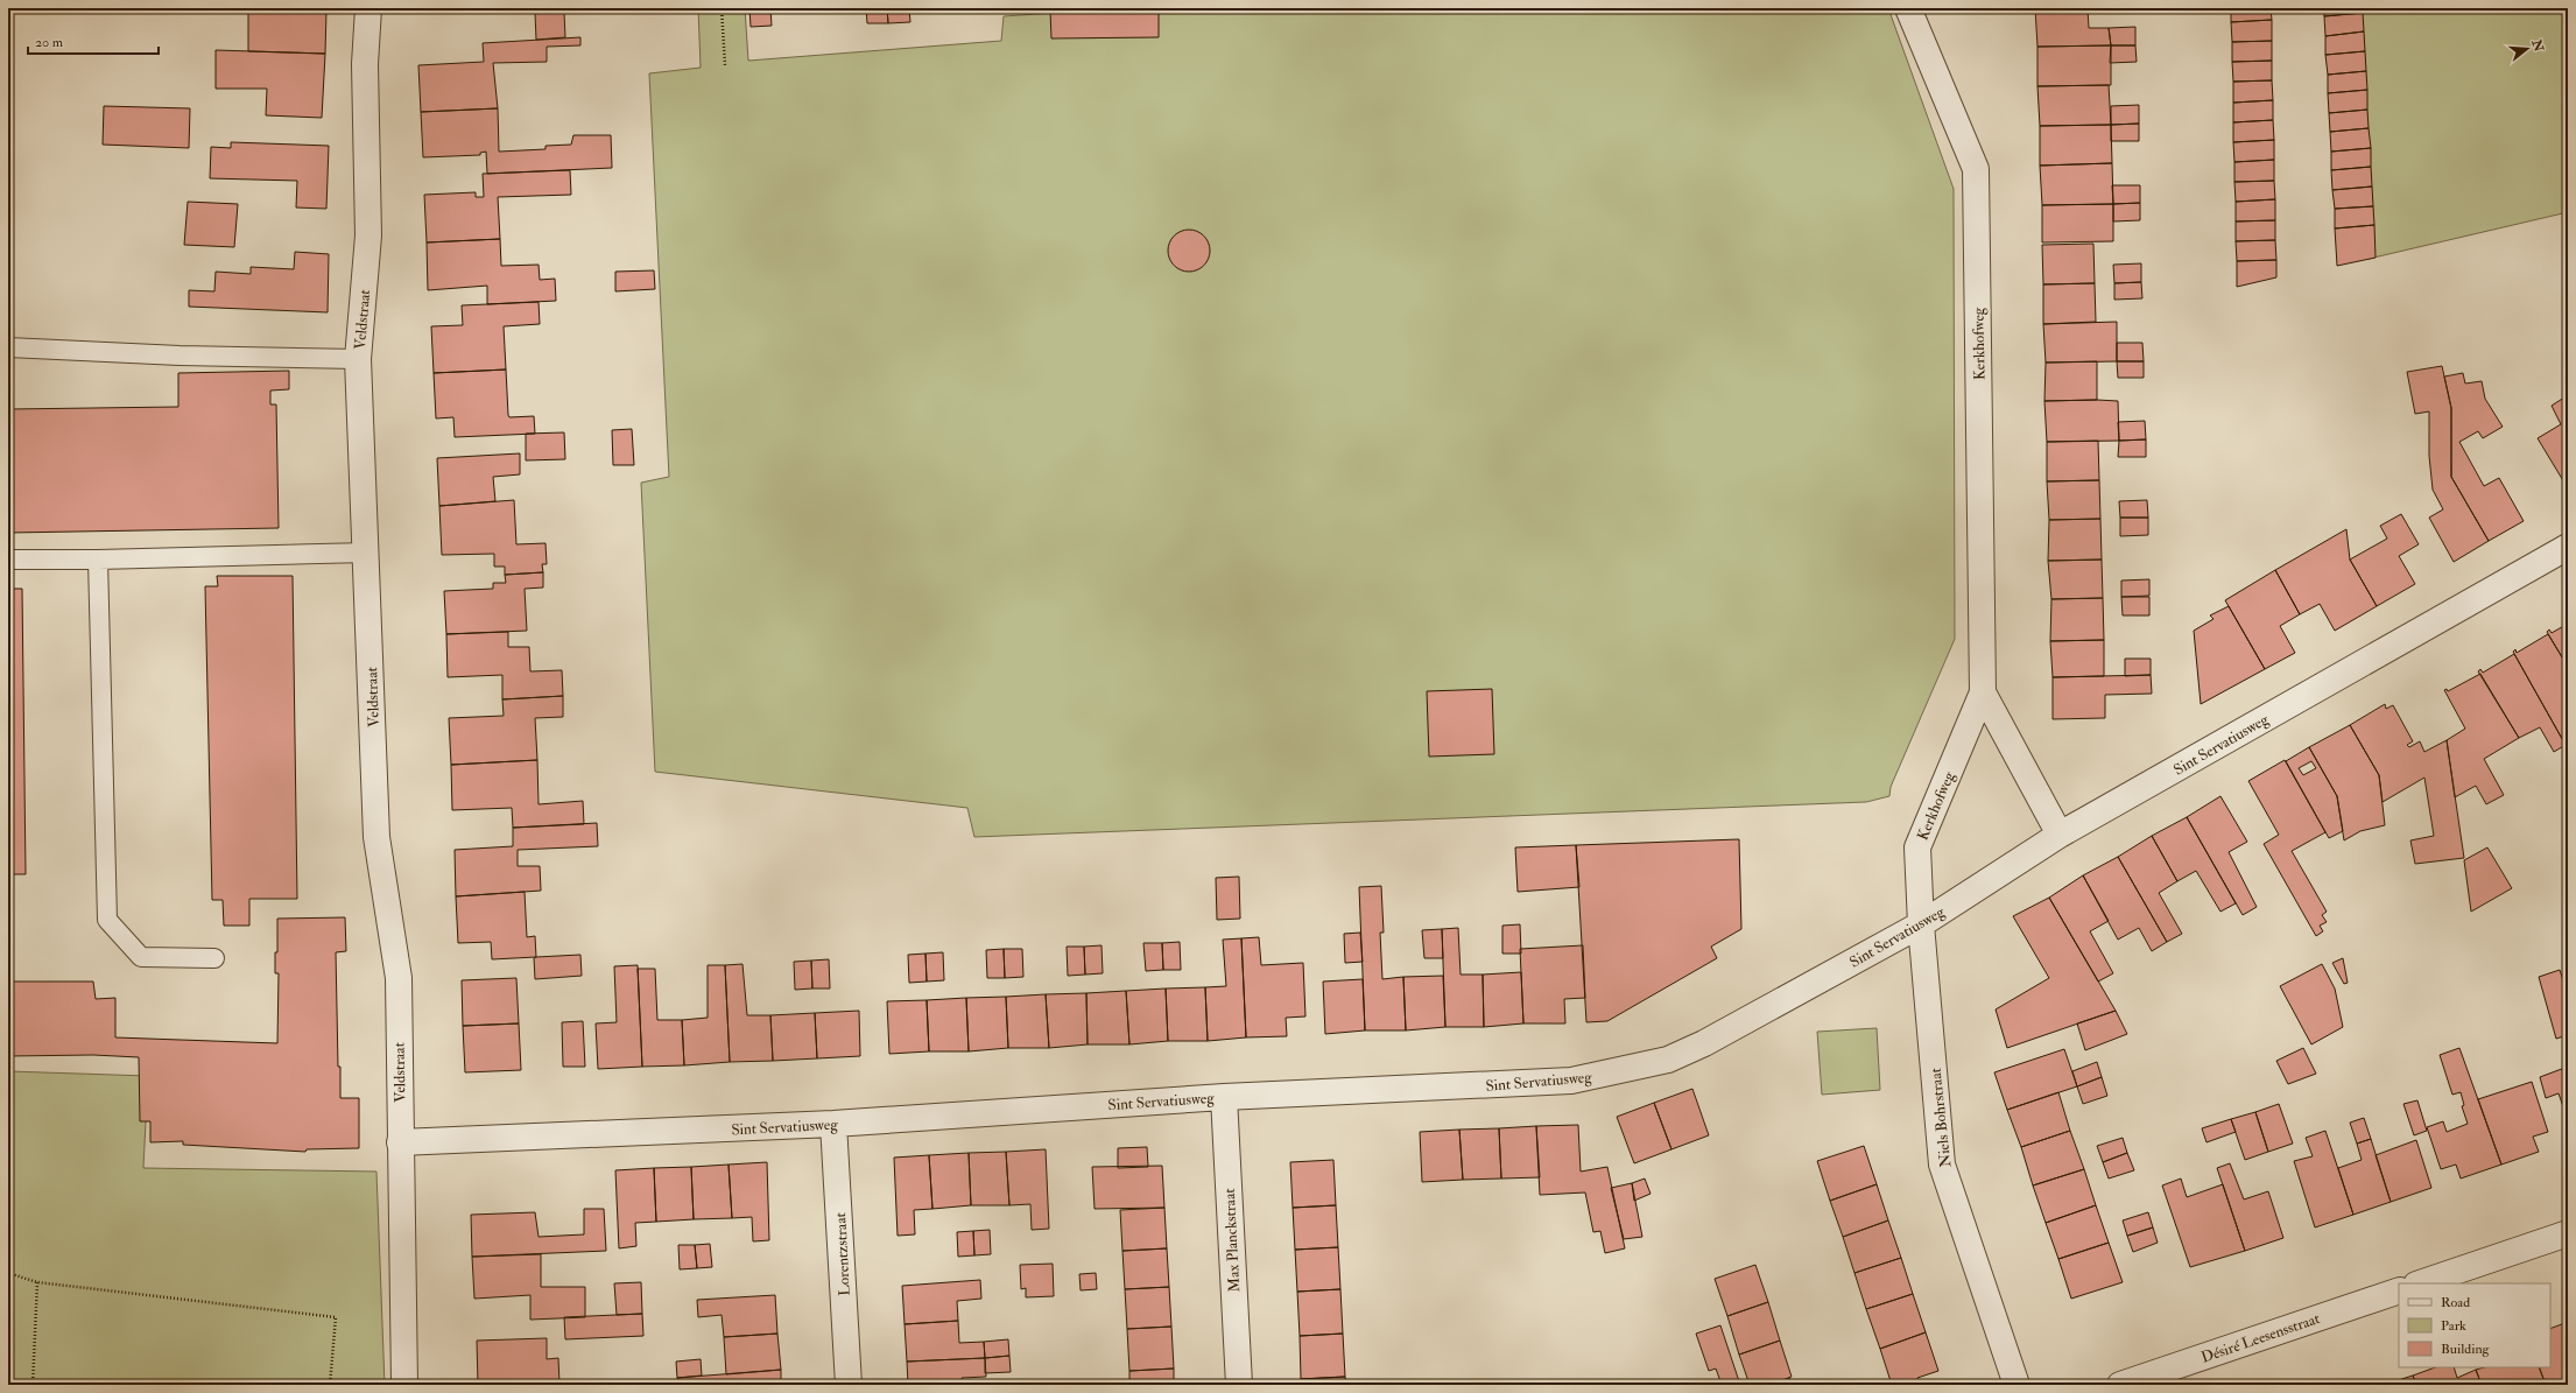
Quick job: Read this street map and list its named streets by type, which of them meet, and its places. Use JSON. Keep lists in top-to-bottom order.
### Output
{
  "streets": {
    "street": [
      "Veldstraat",
      "Kerkhofweg",
      "Sint Servatiusweg",
      "Niels Bohrstraat",
      "Max Planckstraat",
      "Lorentzstraat",
      "Désiré Leesensstraat"
    ]
  },
  "crossings": [
    ["Veldstraat", "Sint Servatiusweg"],
    ["Kerkhofweg", "Sint Servatiusweg"],
    ["Kerkhofweg", "Niels Bohrstraat"],
    ["Sint Servatiusweg", "Niels Bohrstraat"],
    ["Sint Servatiusweg", "Max Planckstraat"],
    ["Sint Servatiusweg", "Lorentzstraat"]
  ],
  "legend": ["Road", "Park", "Building"],
  "scale_bar": "20 m",
  "north": "right"
}
